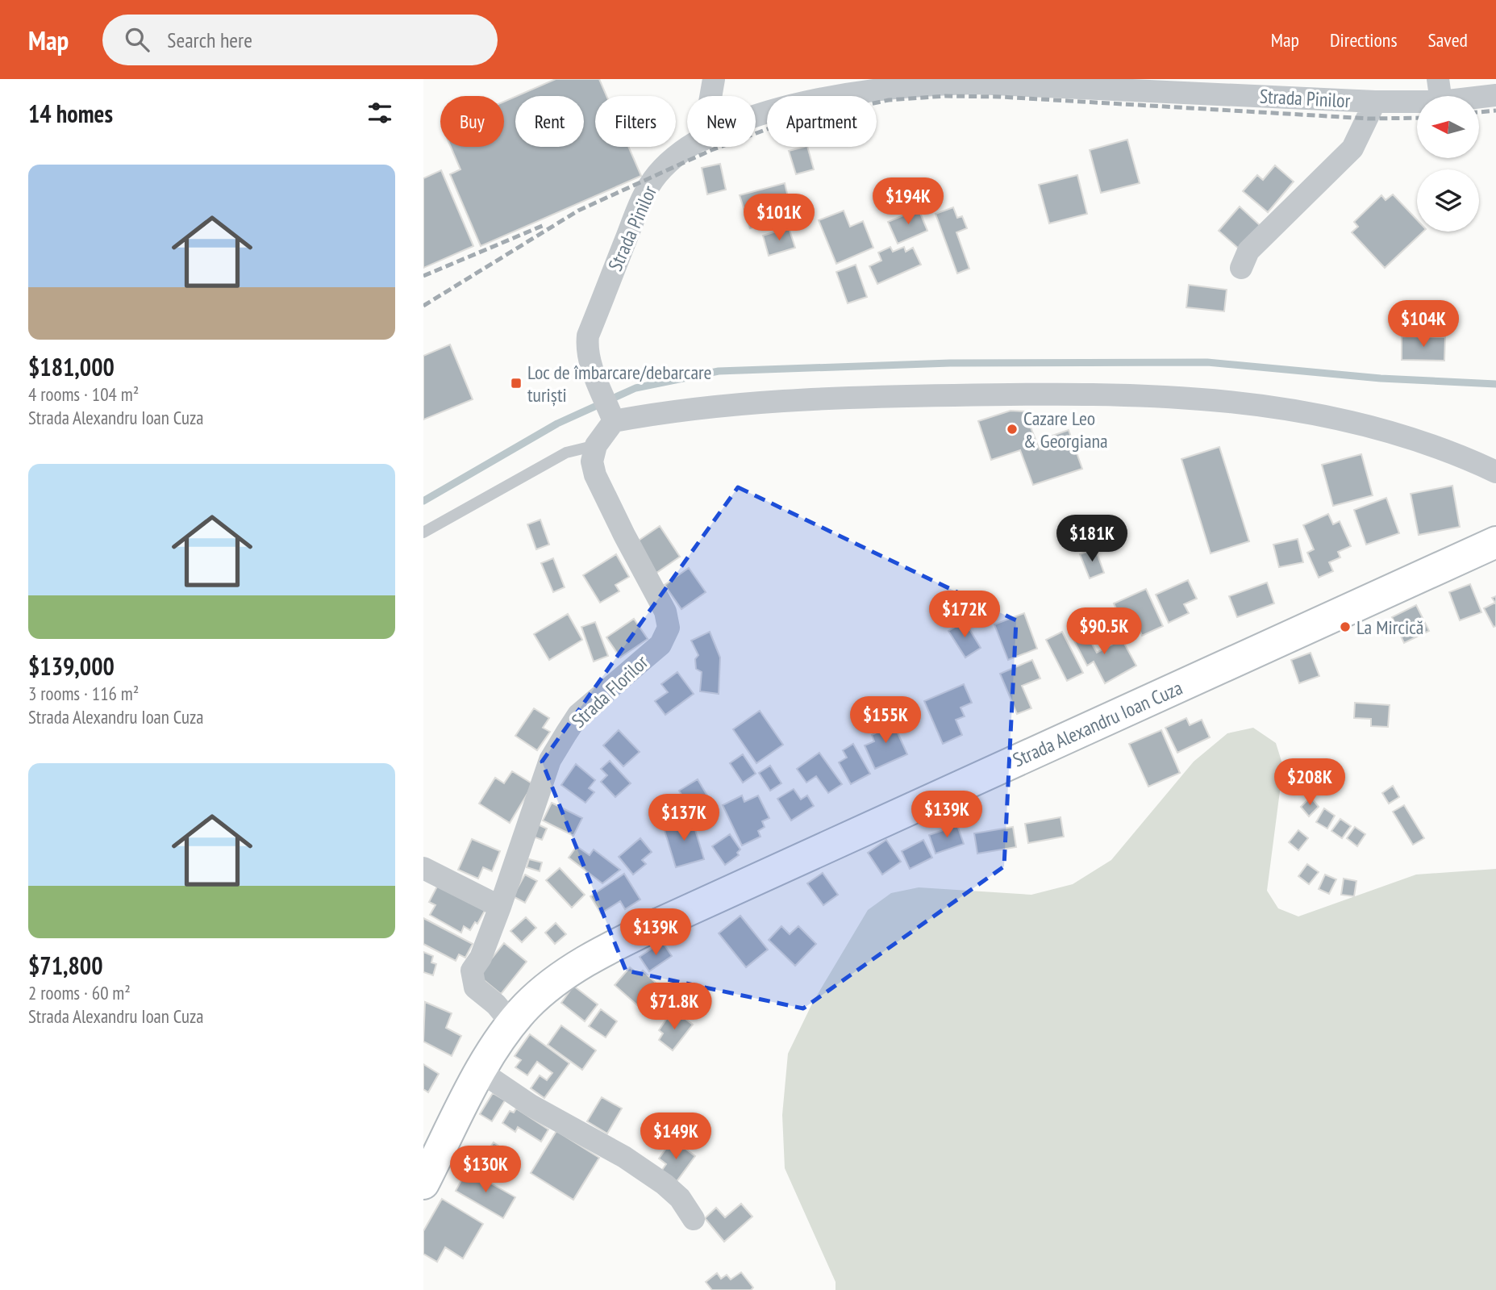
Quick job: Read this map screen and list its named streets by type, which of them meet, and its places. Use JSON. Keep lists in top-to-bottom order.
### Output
{
  "streets": {
    "main road": ["Strada Alexandru Ioan Cuza"],
    "street": ["Strada Pinilor", "Strada Florilor"]
  },
  "crossings": [
    ["Strada Florilor", "Strada Alexandru Ioan Cuza"]
  ],
  "places": {
    "transit": ["Loc de îmbarcare/debarcare turiști"],
    "other": ["Cazare Leo & Georgiana", "La Mircică"]
  },
  "north": "left",
  "page": {
    "header": "Map",
    "search": "Search here",
    "nav": ["Map", "Directions", "Saved"],
    "heading": "14 homes",
    "chip": [
      "Buy",
      "Rent",
      "Filters",
      "New",
      "Apartment"
    ],
    "list": [
      {
        "name": "$181,000",
        "note": "4 rooms · 104 m² · Strada Alexandru Ioan Cuza"
      },
      {
        "name": "$139,000",
        "note": "3 rooms · 116 m² · Strada Alexandru Ioan Cuza"
      },
      {
        "name": "$71,800",
        "note": "2 rooms · 60 m² · Strada Alexandru Ioan Cuza"
      }
    ],
    "price": [
      "$194K",
      "$101K",
      "$104K",
      "$181K",
      "$172K",
      "$90.5K",
      "$155K",
      "$208K",
      "$139K",
      "$137K",
      "$139K",
      "$71.8K",
      "$149K",
      "$130K"
    ]
  }
}
